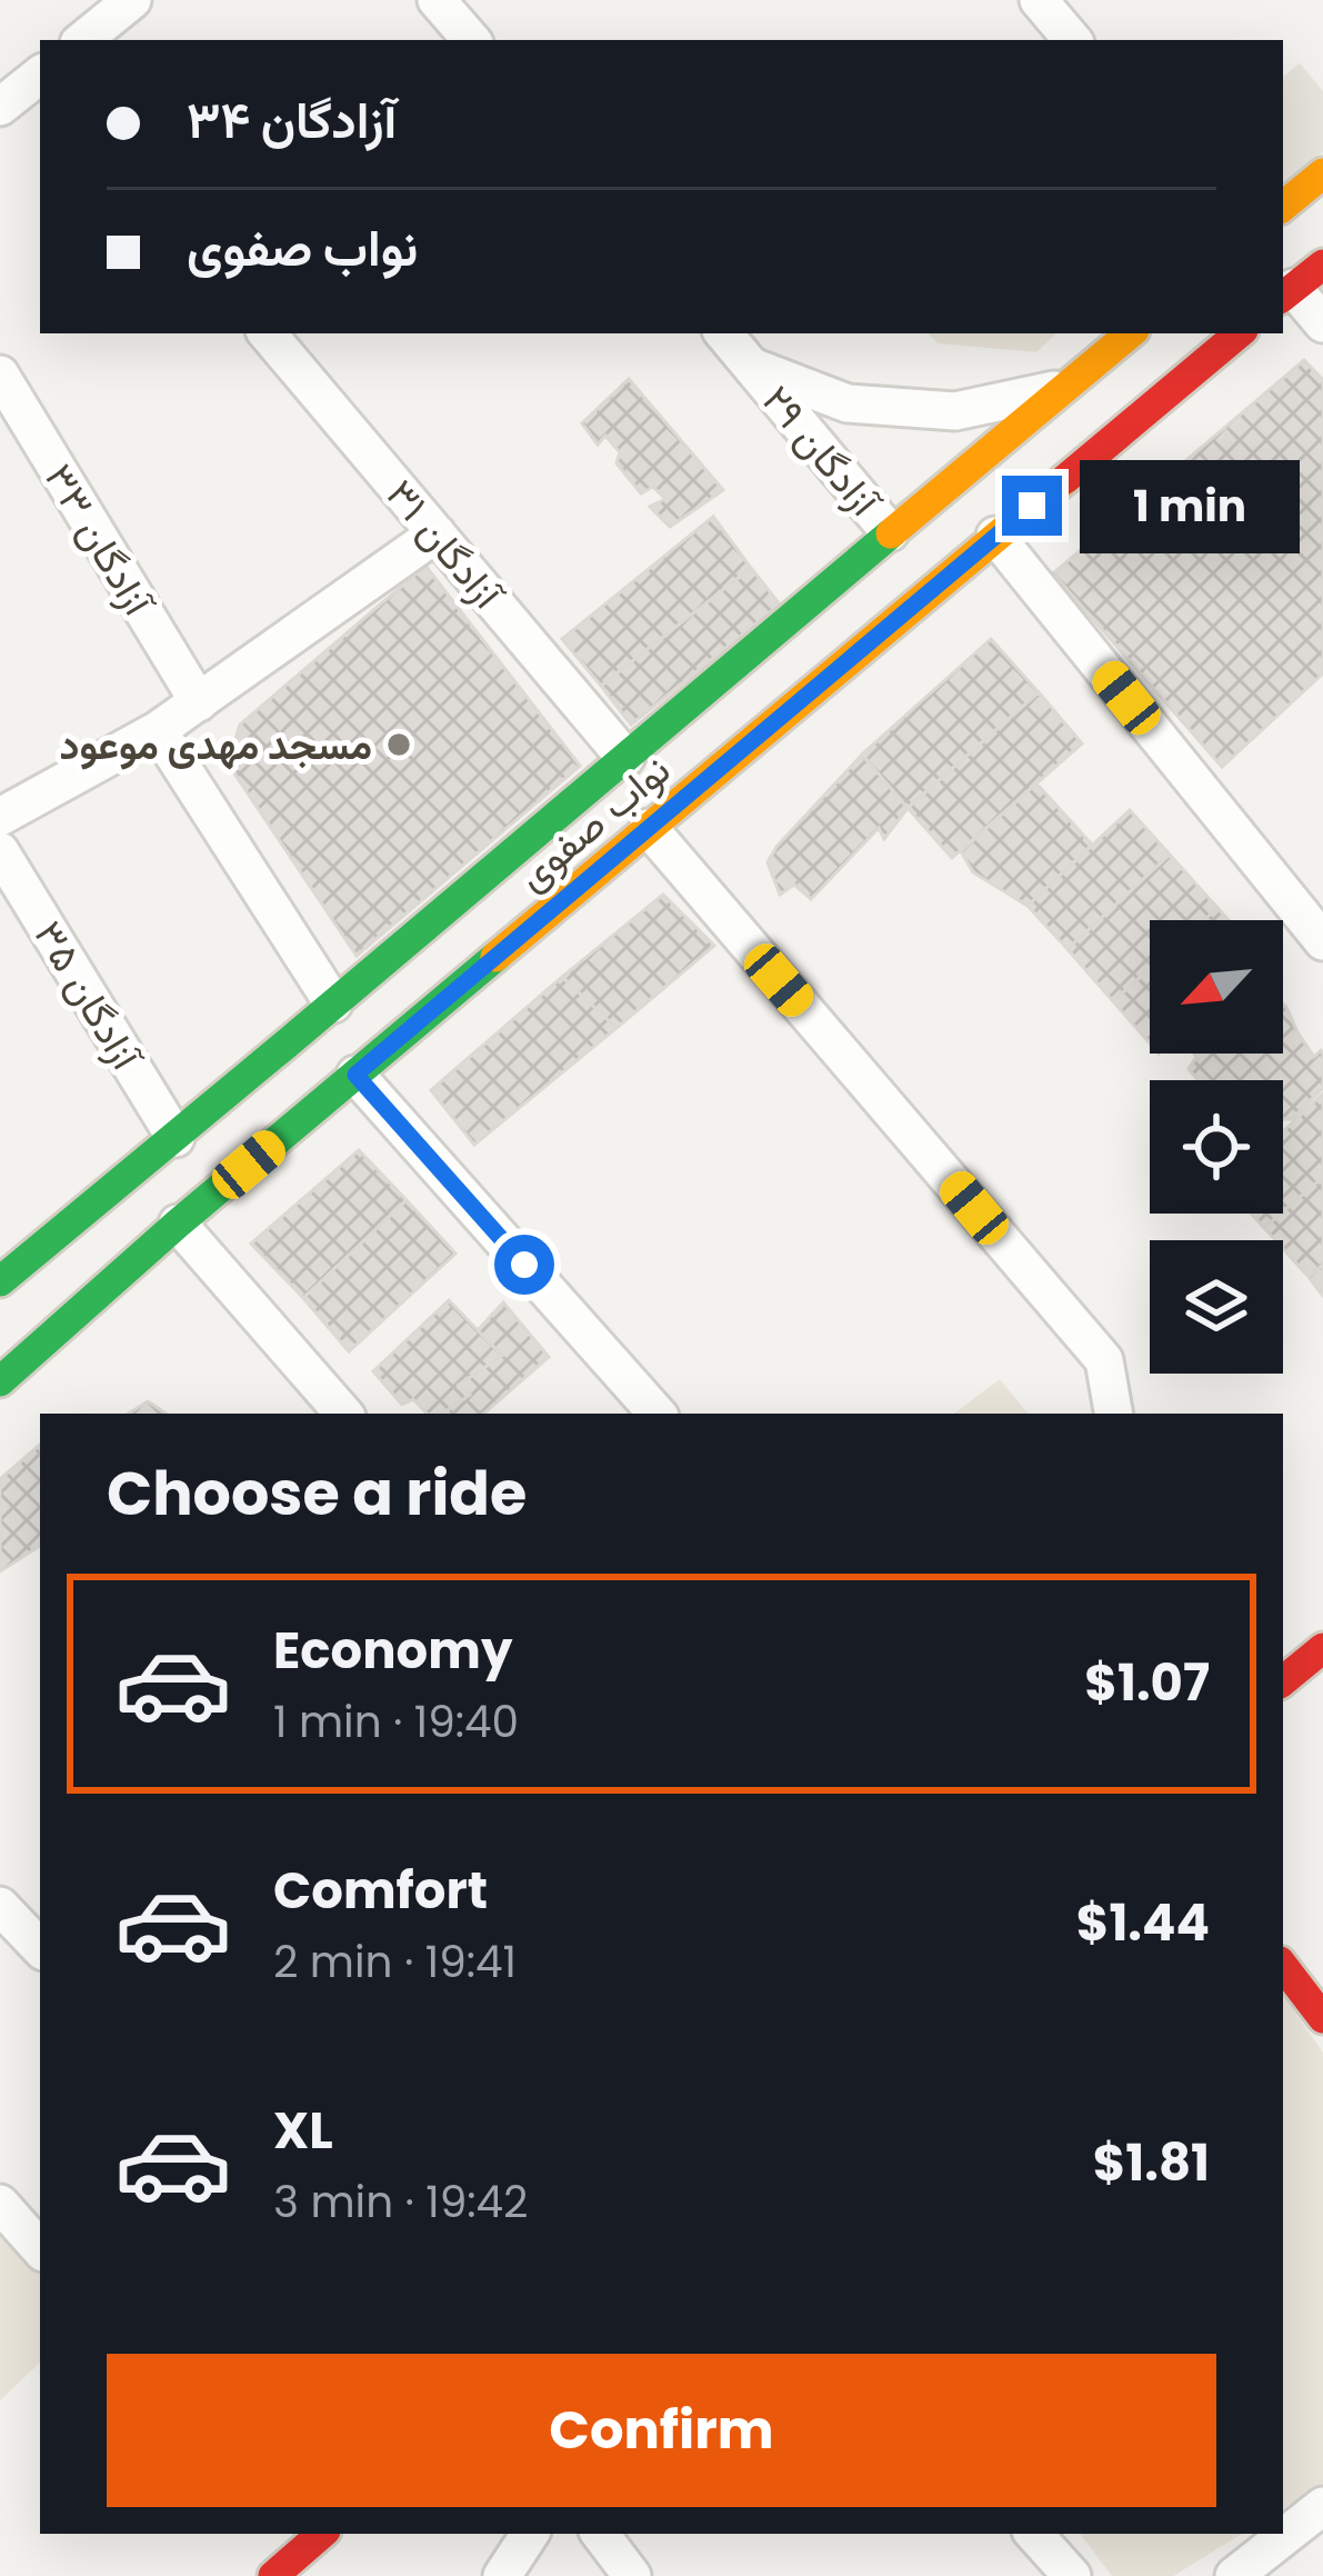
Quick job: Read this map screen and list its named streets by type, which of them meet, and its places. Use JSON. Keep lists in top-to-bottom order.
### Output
{
  "streets": {
    "main road": ["نواب صفوی"],
    "street": [
      "آزادگان ۲۹",
      "آزادگان ۳۳",
      "آزادگان ۳۱",
      "آزادگان ۳۵"
    ]
  },
  "crossings": [
    ["آزادگان ۲۹", "نواب صفوی"],
    ["آزادگان ۳۱", "نواب صفوی"],
    ["نواب صفوی", "آزادگان ۳۵"]
  ],
  "places": ["مسجد مهدی موعود"],
  "north": "bottom left",
  "page": {
    "banner": ["آزادگان ۳۴", "نواب صفوی"],
    "bubble": "1 min",
    "heading": "Choose a ride",
    "list": [
      {
        "name": "Economy",
        "note": "1 min · 19:40",
        "value": "$1.07"
      },
      {
        "name": "Comfort",
        "note": "2 min · 19:41",
        "value": "$1.44"
      },
      {
        "name": "XL",
        "note": "3 min · 19:42",
        "value": "$1.81"
      }
    ],
    "buttons": "Confirm"
  }
}
